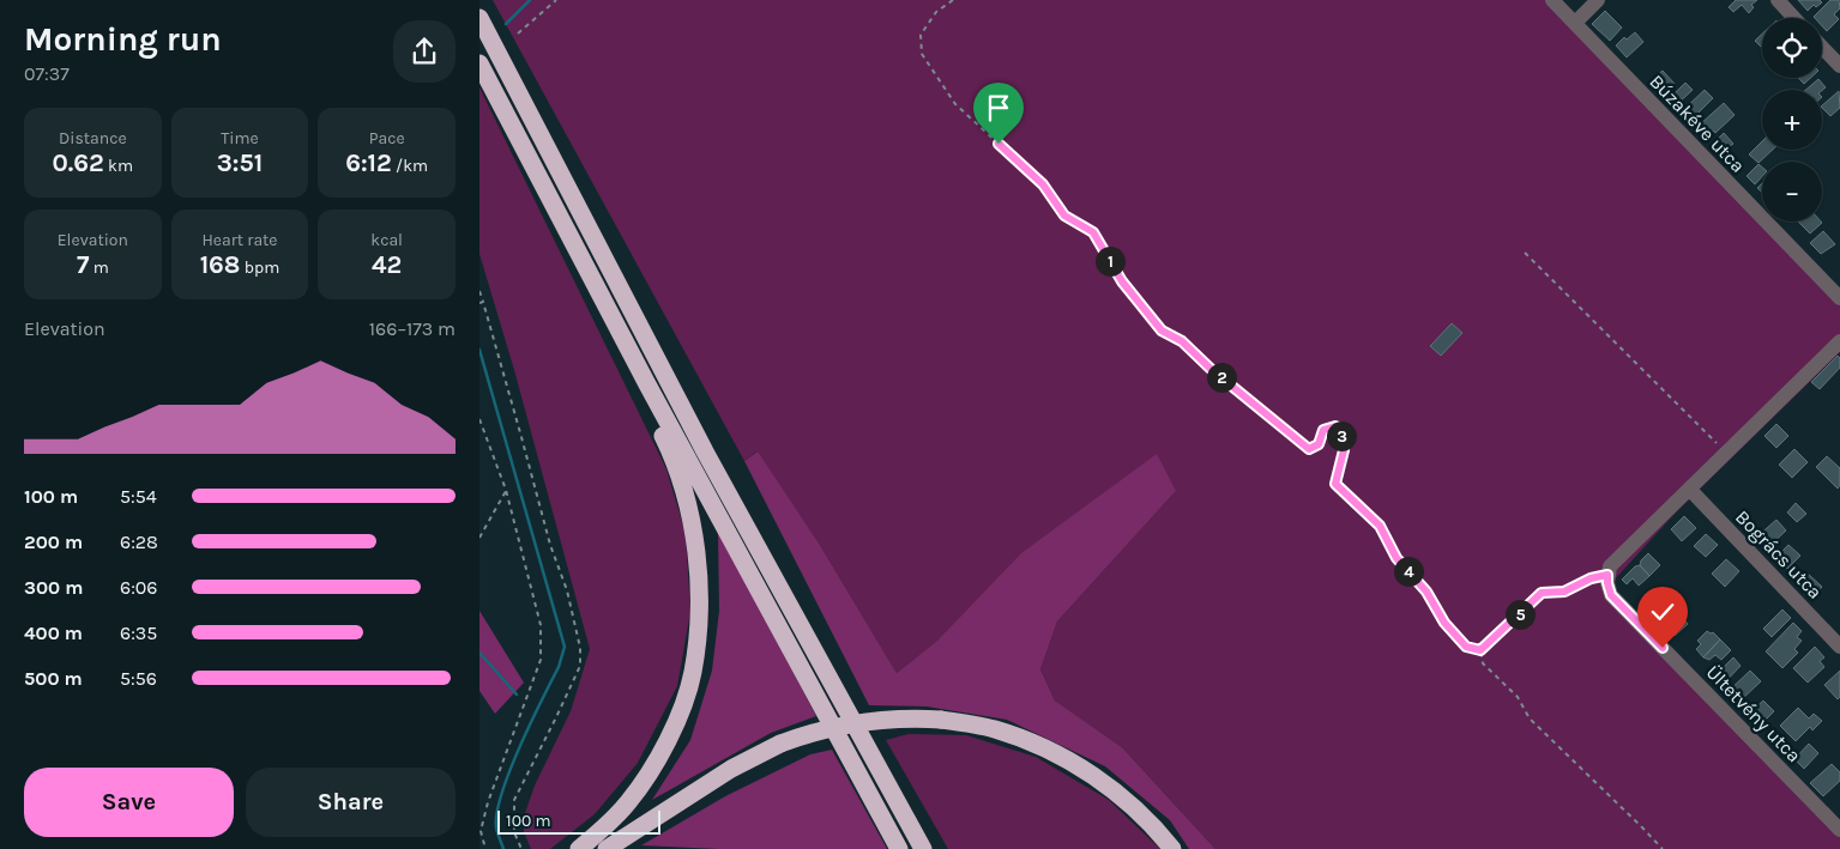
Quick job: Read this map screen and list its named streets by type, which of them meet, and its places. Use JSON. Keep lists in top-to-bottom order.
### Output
{
  "streets": {
    "street": ["Búzakéve utca", "Bogrács utca", "Ültetvény utca"]
  },
  "scale_bar": "100 m",
  "page": {
    "heading": ["Morning run", "07:37"],
    "map_buttons": ["+", "−"],
    "stats": [
      ["Distance", "0.62 km"],
      ["Time", "3:51"],
      ["Pace", "6:12 /km"],
      ["Elevation", "7 m"],
      ["Heart rate", "168 bpm"],
      ["kcal", "42"]
    ],
    "pins": [
      "1",
      "2",
      "3",
      "4",
      "5"
    ],
    "chart": ["Elevation", "166–173 m"],
    "list": [
      {
        "name": "100 m",
        "note": "5:54"
      },
      {
        "name": "200 m",
        "note": "6:28"
      },
      {
        "name": "300 m",
        "note": "6:06"
      },
      {
        "name": "400 m",
        "note": "6:35"
      },
      {
        "name": "500 m",
        "note": "5:56"
      }
    ],
    "buttons": ["Save", "Share"],
    "scale": "100 m"
  }
}
